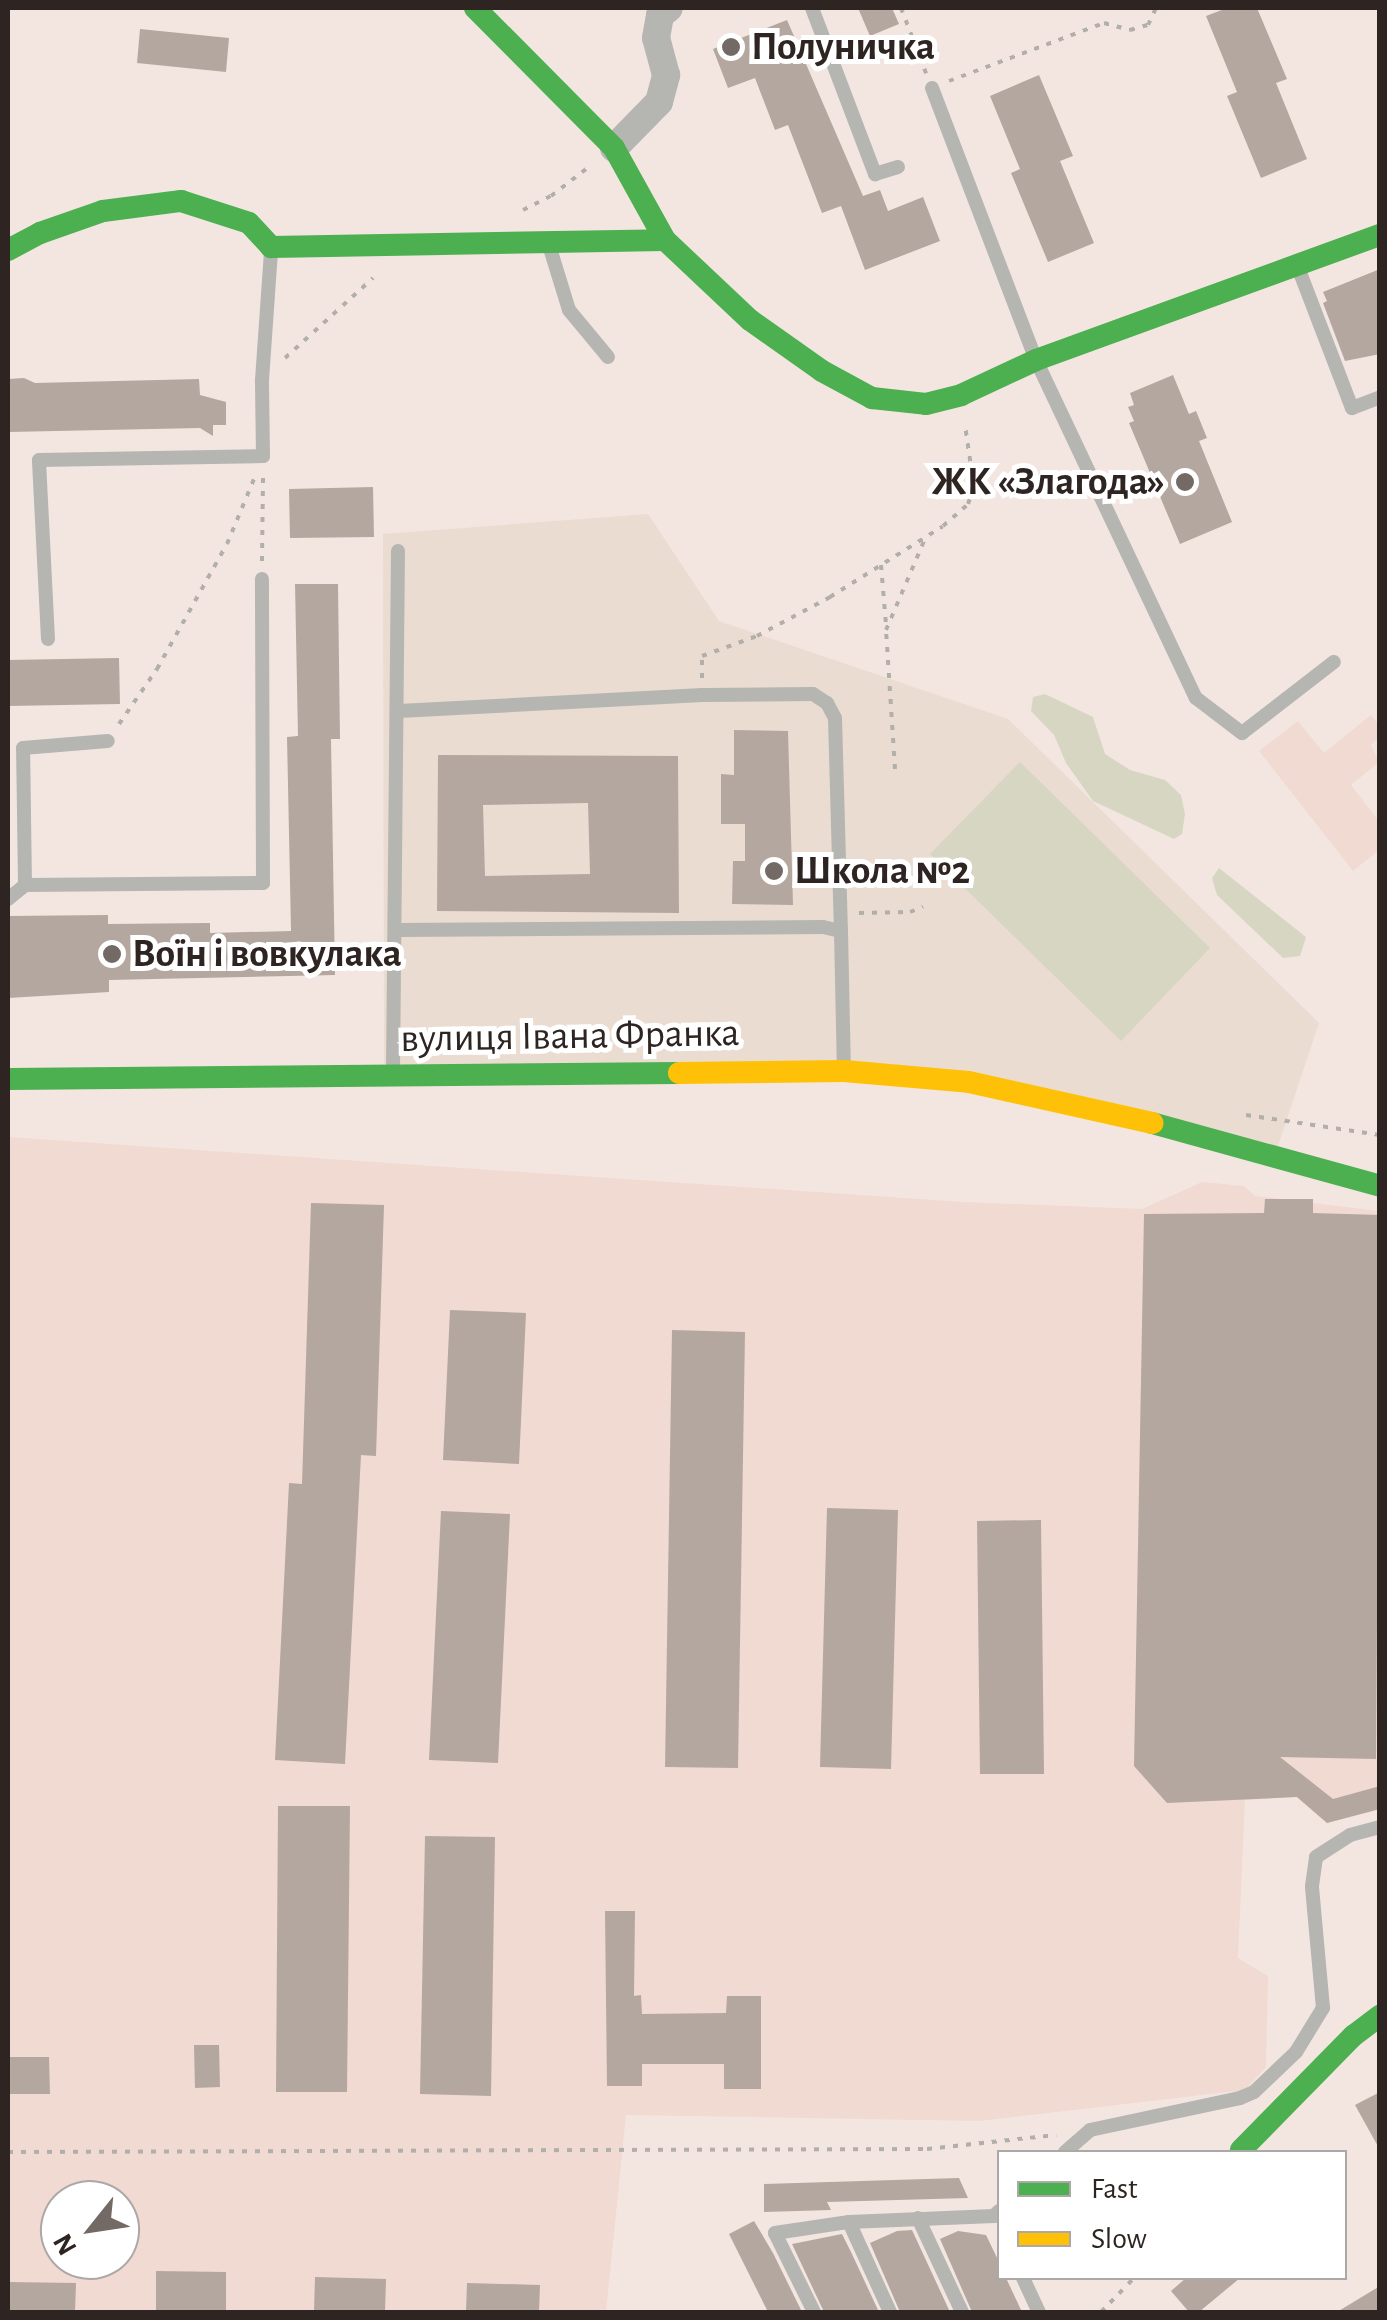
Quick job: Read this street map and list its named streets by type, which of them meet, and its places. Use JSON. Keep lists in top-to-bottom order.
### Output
{
  "streets": {
    "street": ["вулиця Івана Франка"]
  },
  "places": [
    "Полуничка",
    "ЖК «Злагода»",
    "Школа №2",
    "Воїн і вовкулака"
  ],
  "legend": ["Fast", "Slow"],
  "north": "bottom left"
}
